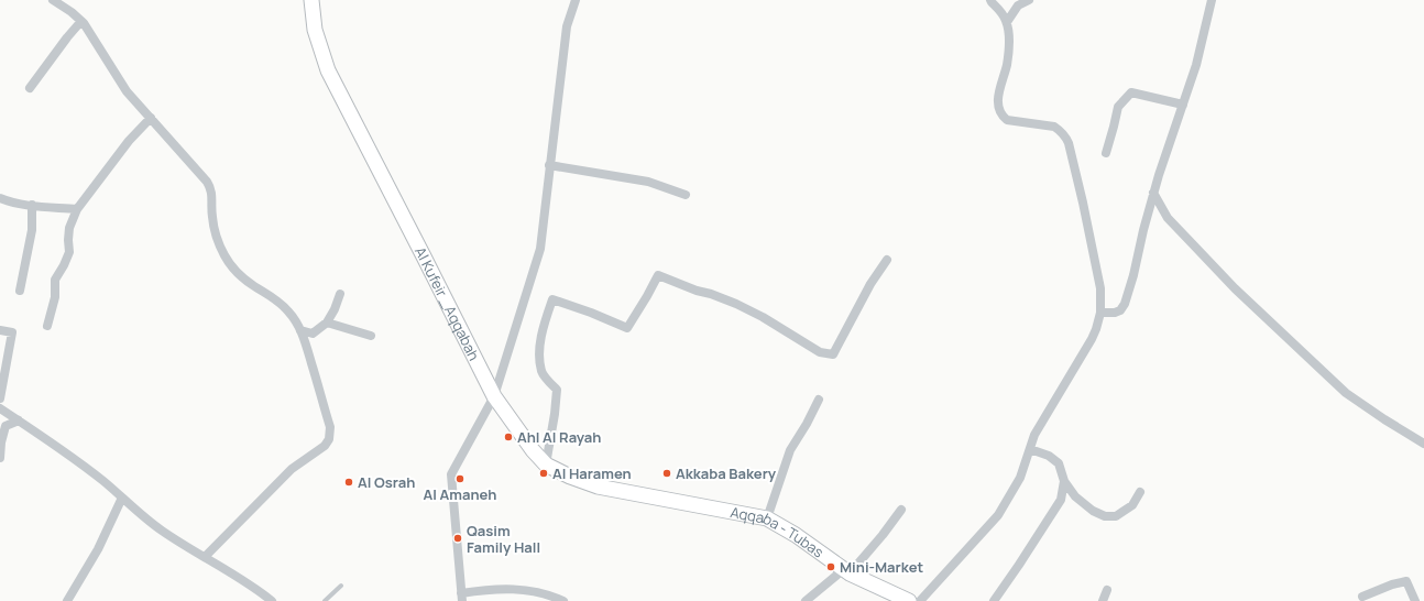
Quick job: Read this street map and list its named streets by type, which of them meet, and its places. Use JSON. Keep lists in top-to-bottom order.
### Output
{
  "streets": {
    "main road": ["Al Kufeir _Aqqabah", "Aqqaba - Tubas"]
  },
  "crossings": [
    ["Al Kufeir _Aqqabah", "Aqqaba - Tubas"]
  ],
  "places": [
    "Ahl Al Rayah",
    "Al Haramen",
    "Akkaba Bakery",
    "Al Amaneh",
    "Al Osrah",
    "Qasim Family Hall",
    "Mini-Market"
  ]
}
